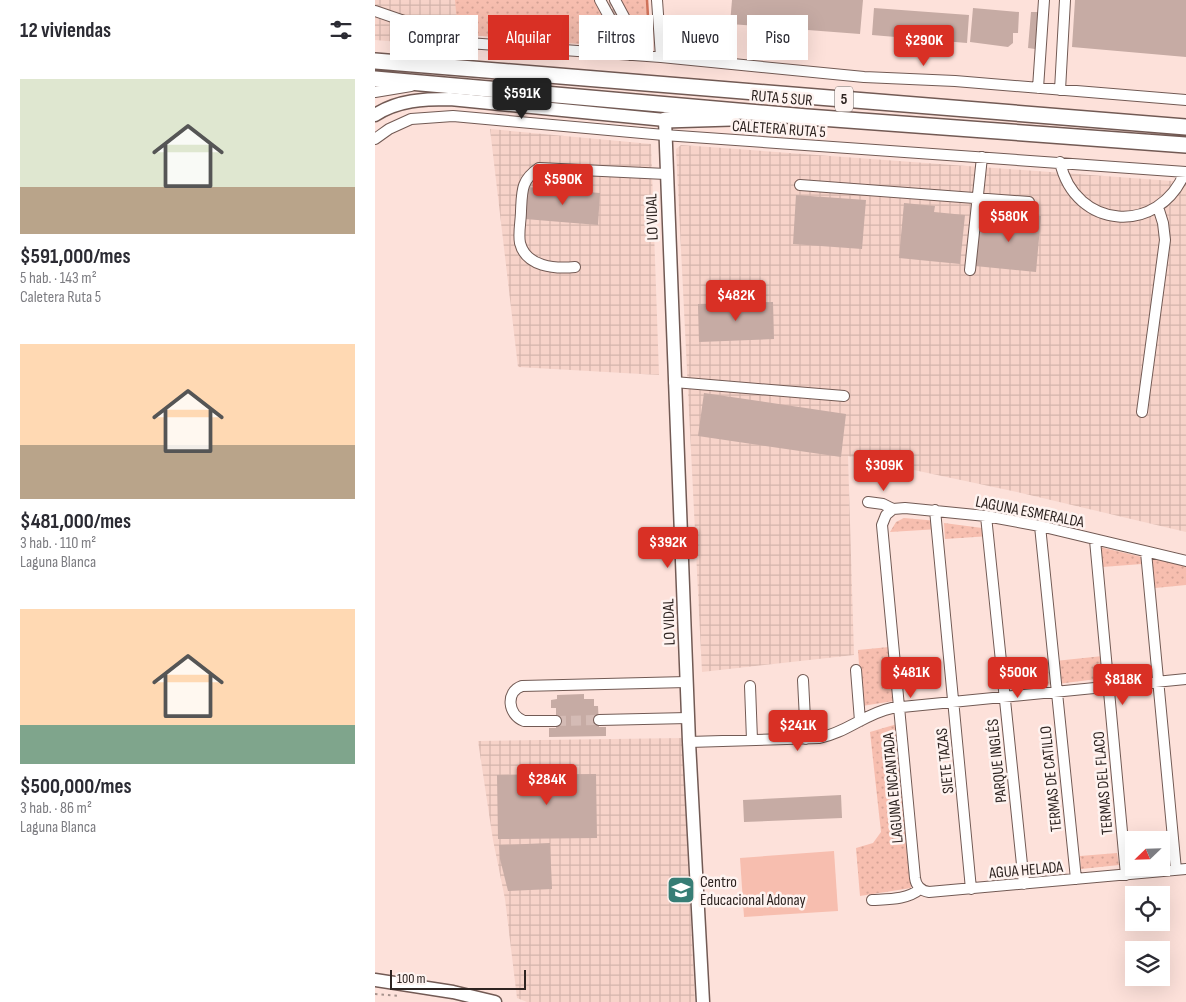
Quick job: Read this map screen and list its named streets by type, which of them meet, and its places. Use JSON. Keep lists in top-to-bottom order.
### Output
{
  "streets": {
    "highway": ["RUTA 5 SUR", "5"],
    "main road": ["LO VIDAL"],
    "street": [
      "CALETERA RUTA 5",
      "LAGUNA ESMERALDA",
      "SIETE TAZAS",
      "PARQUE INGLÉS",
      "TERMAS DE CATILLO",
      "TERMAS DEL FLACO",
      "LAGUNA ENCANTADA",
      "AGUA HELADA"
    ]
  },
  "crossings": [
    ["CALETERA RUTA 5", "LO VIDAL"],
    ["LAGUNA ESMERALDA", "SIETE TAZAS"],
    ["LAGUNA ESMERALDA", "PARQUE INGLÉS"],
    ["LAGUNA ESMERALDA", "TERMAS DE CATILLO"],
    ["LAGUNA ESMERALDA", "TERMAS DEL FLACO"],
    ["LAGUNA ESMERALDA", "LAGUNA ENCANTADA"],
    ["SIETE TAZAS", "AGUA HELADA"],
    ["PARQUE INGLÉS", "AGUA HELADA"],
    ["TERMAS DE CATILLO", "AGUA HELADA"],
    ["LAGUNA ENCANTADA", "AGUA HELADA"]
  ],
  "places": {
    "school or university": ["Centro Educacional Adonay"]
  },
  "scale_bar": "100 m",
  "north": "bottom left",
  "page": {
    "heading": "12 viviendas",
    "chip": [
      "Comprar",
      "Alquilar",
      "Filtros",
      "Nuevo",
      "Piso"
    ],
    "price": [
      "$290K",
      "$591K",
      "$590K",
      "$580K",
      "$482K",
      "$309K",
      "$392K",
      "$481K",
      "$500K",
      "$818K",
      "$241K",
      "$284K"
    ],
    "list": [
      {
        "name": "$591,000/mes",
        "note": "5 hab. · 143 m² · Caletera Ruta 5"
      },
      {
        "name": "$481,000/mes",
        "note": "3 hab. · 110 m² · Laguna Blanca"
      },
      {
        "name": "$500,000/mes",
        "note": "3 hab. · 86 m² · Laguna Blanca"
      }
    ],
    "scale": "100 m"
  }
}
